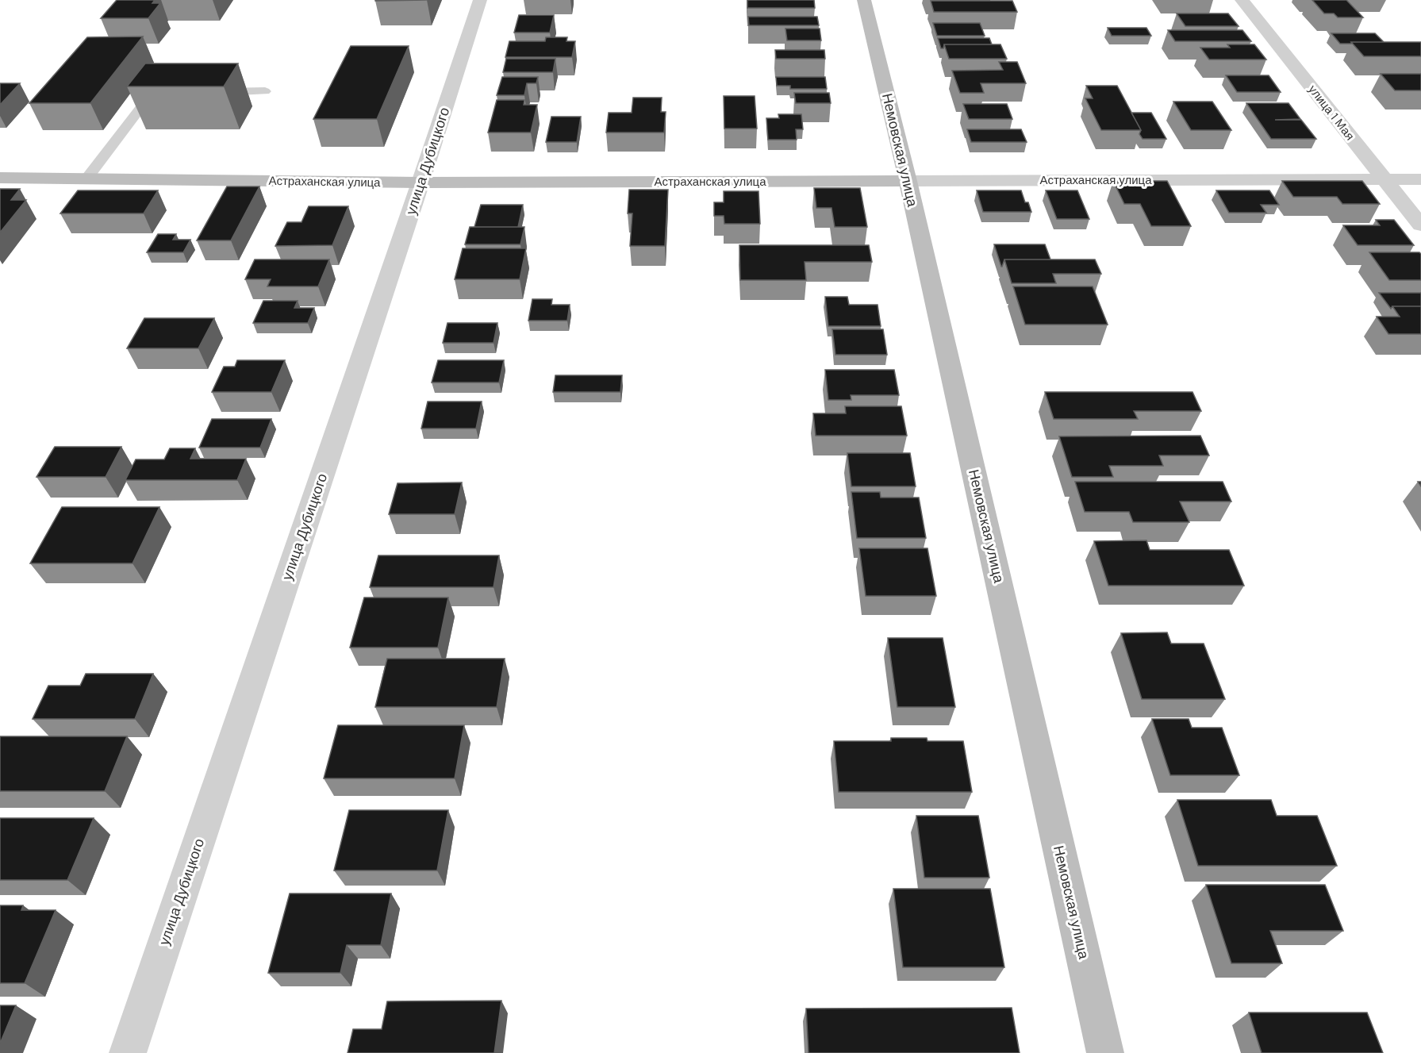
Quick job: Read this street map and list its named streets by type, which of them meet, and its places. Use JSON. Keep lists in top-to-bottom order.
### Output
{
  "streets": {
    "street": [
      "улица 1 Мая",
      "Немовская улица",
      "улица Дубицкого",
      "Астраханская улица"
    ]
  },
  "crossings": [
    ["улица 1 Мая", "Астраханская улица"],
    ["Немовская улица", "Астраханская улица"],
    ["улица Дубицкого", "Астраханская улица"]
  ]
}
